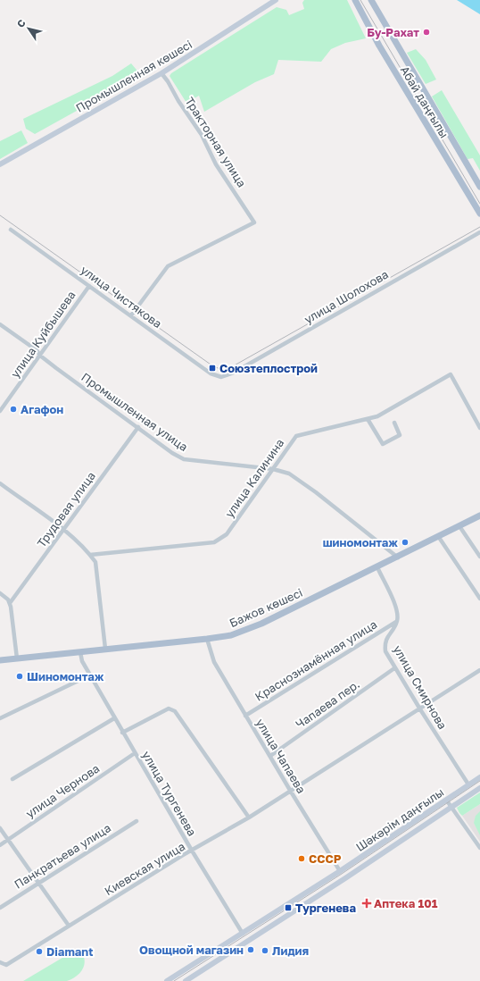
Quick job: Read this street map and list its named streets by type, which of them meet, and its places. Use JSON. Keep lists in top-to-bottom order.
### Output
{
  "streets": {
    "main road": [
      "Промышленная көшесі",
      "Абай даңғылы",
      "Бажов көшесі",
      "улица Смирнова",
      "улица Чапаева",
      "улица Тургенева",
      "Шәкәрім даңғылы"
    ],
    "street": [
      "Тракторная улица",
      "улица Чистякова",
      "улица Шолохова",
      "улица Куйбышева",
      "Промышленная улица",
      "улица Калинина",
      "Трудовая улица",
      "Краснознамённая улица",
      "Чапаева пер.",
      "улица Чернова",
      "Панкратьева улица",
      "Киевская улица"
    ]
  },
  "crossings": [
    ["Промышленная көшесі", "Тракторная улица"],
    ["Тракторная улица", "улица Чистякова"],
    ["улица Чистякова", "улица Шолохова"],
    ["улица Чистякова", "улица Куйбышева"],
    ["улица Куйбышева", "Промышленная улица"],
    ["Промышленная улица", "улица Калинина"],
    ["Промышленная улица", "Трудовая улица"],
    ["Промышленная улица", "Бажов көшесі"],
    ["Бажов көшесі", "улица Чапаева"],
    ["Бажов көшесі", "улица Тургенева"],
    ["Краснознамённая улица", "улица Смирнова"],
    ["Краснознамённая улица", "улица Чапаева"],
    ["улица Смирнова", "Чапаева пер."],
    ["улица Смирнова", "Шәкәрім даңғылы"],
    ["улица Смирнова", "Киевская улица"],
    ["Чапаева пер.", "улица Чапаева"],
    ["улица Чапаева", "Шәкәрім даңғылы"],
    ["улица Чапаева", "Киевская улица"],
    ["улица Чернова", "улица Тургенева"],
    ["улица Тургенева", "Шәкәрім даңғылы"],
    ["улица Тургенева", "Киевская улица"]
  ],
  "places": {
    "other": [
      "Бу-Рахат",
      "Агафон",
      "шиномонтаж",
      "Шиномонтаж",
      "СССР",
      "Овощной магазин",
      "Лидия",
      "Diamant"
    ],
    "transit": ["Союзтеплострой", "Тургенева"],
    "health": ["Аптека 101"]
  },
  "north": "top left"
}
